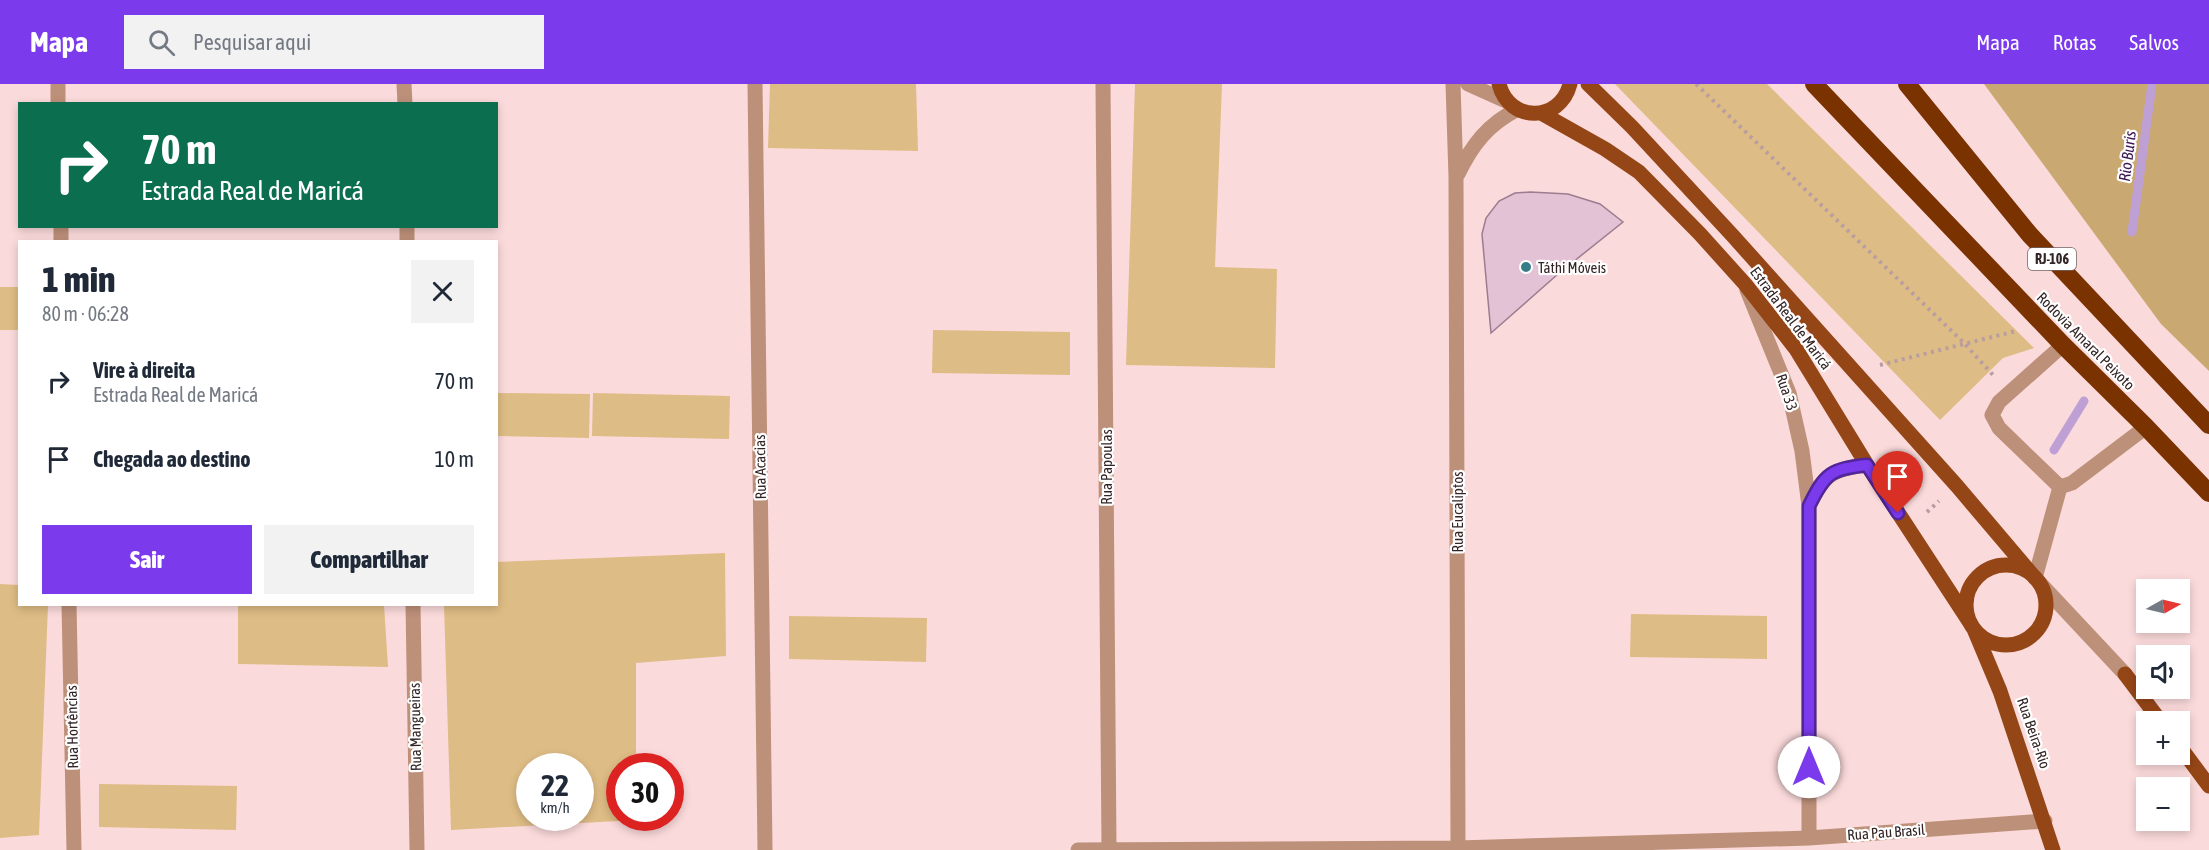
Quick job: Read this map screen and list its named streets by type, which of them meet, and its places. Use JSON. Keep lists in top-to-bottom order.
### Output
{
  "streets": {
    "highway": ["RJ-106", "Rodovia Amaral Peixoto"],
    "main road": ["Estrada Real de Maricá", "Rua Beira-Rio"],
    "street": [
      "Rua 33",
      "Rua Acacias",
      "Rua Papoulas",
      "Rua Eucaliptos",
      "Rua Hortências",
      "Rua Mangueiras",
      "Rua Pau Brasil"
    ]
  },
  "crossings": [
    ["Estrada Real de Maricá", "Rua 33"],
    ["Estrada Real de Maricá", "Rua Eucaliptos"],
    ["Estrada Real de Maricá", "Rua Beira-Rio"],
    ["Rua 33", "Rua Pau Brasil"],
    ["Rua Papoulas", "Rua Pau Brasil"],
    ["Rua Eucaliptos", "Rua Pau Brasil"],
    ["Rua Beira-Rio", "Rua Pau Brasil"]
  ],
  "water": ["Rio Buris"],
  "places": ["Táthi Móveis"],
  "north": "right",
  "page": {
    "header": "Mapa",
    "search": "Pesquisar aqui",
    "nav": ["Mapa", "Rotas", "Salvos"],
    "turn": ["70 m", "Estrada Real de Maricá"],
    "heading": ["1 min", "80 m · 06:28"],
    "list": [
      {
        "name": "Vire à direita",
        "note": "Estrada Real de Maricá",
        "value": "70 m"
      },
      {
        "name": "Chegada ao destino",
        "value": "10 m"
      }
    ],
    "buttons": ["Sair", "Compartilhar"],
    "map_buttons": ["+", "−"],
    "speed": "22 km/h",
    "limit": "30"
  }
}
